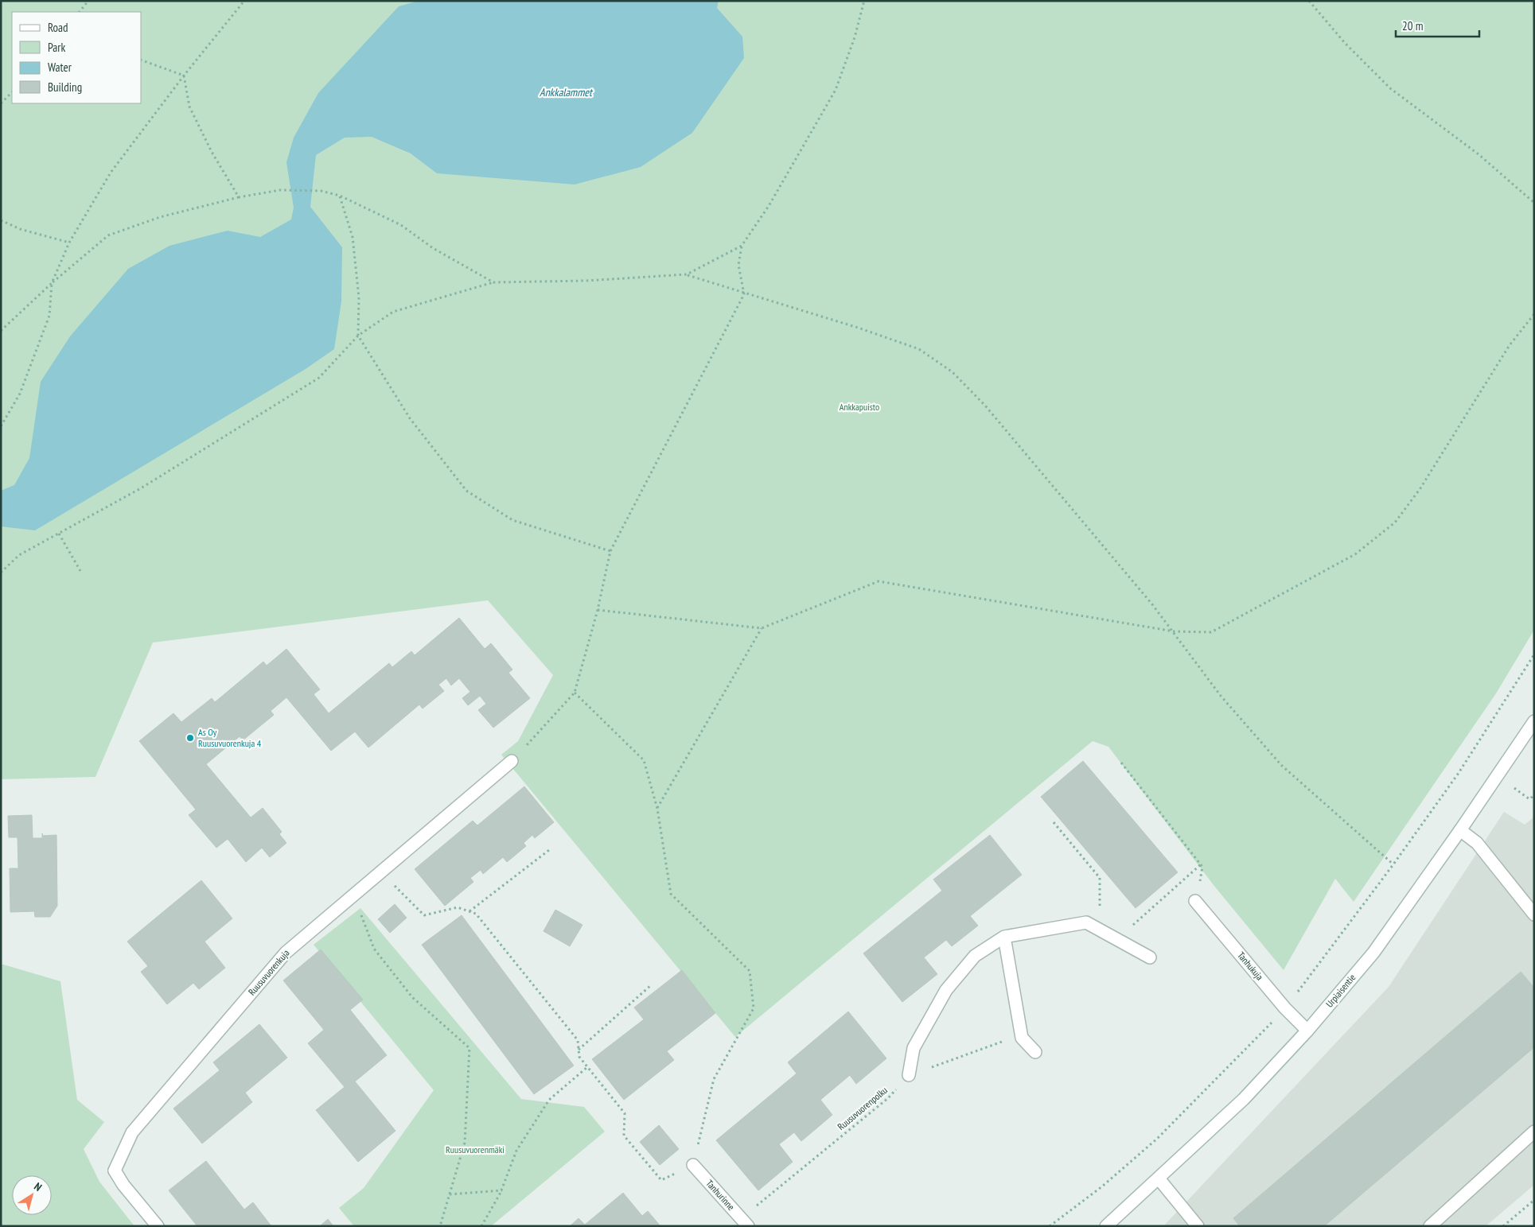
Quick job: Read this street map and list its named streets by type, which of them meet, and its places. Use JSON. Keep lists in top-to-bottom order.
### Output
{
  "streets": {
    "main road": [
      "Tanhukuja",
      "Ruusuvuorenkuja",
      "Urpiaisentie",
      "Tanhurinne"
    ],
    "path": ["Ruusuvuorenpolku"]
  },
  "crossings": [
    ["Tanhukuja", "Urpiaisentie"],
    ["Ruusuvuorenpolku", "Tanhurinne"]
  ],
  "water": ["Ankkalammet"],
  "parks": ["Ankkapuisto", "Ruusuvuorenmäki"],
  "places": ["As Oy Ruusuvuorenkuja 4"],
  "legend": [
    "Road",
    "Park",
    "Water",
    "Building"
  ],
  "scale_bar": "20 m",
  "north": "top right"
}
